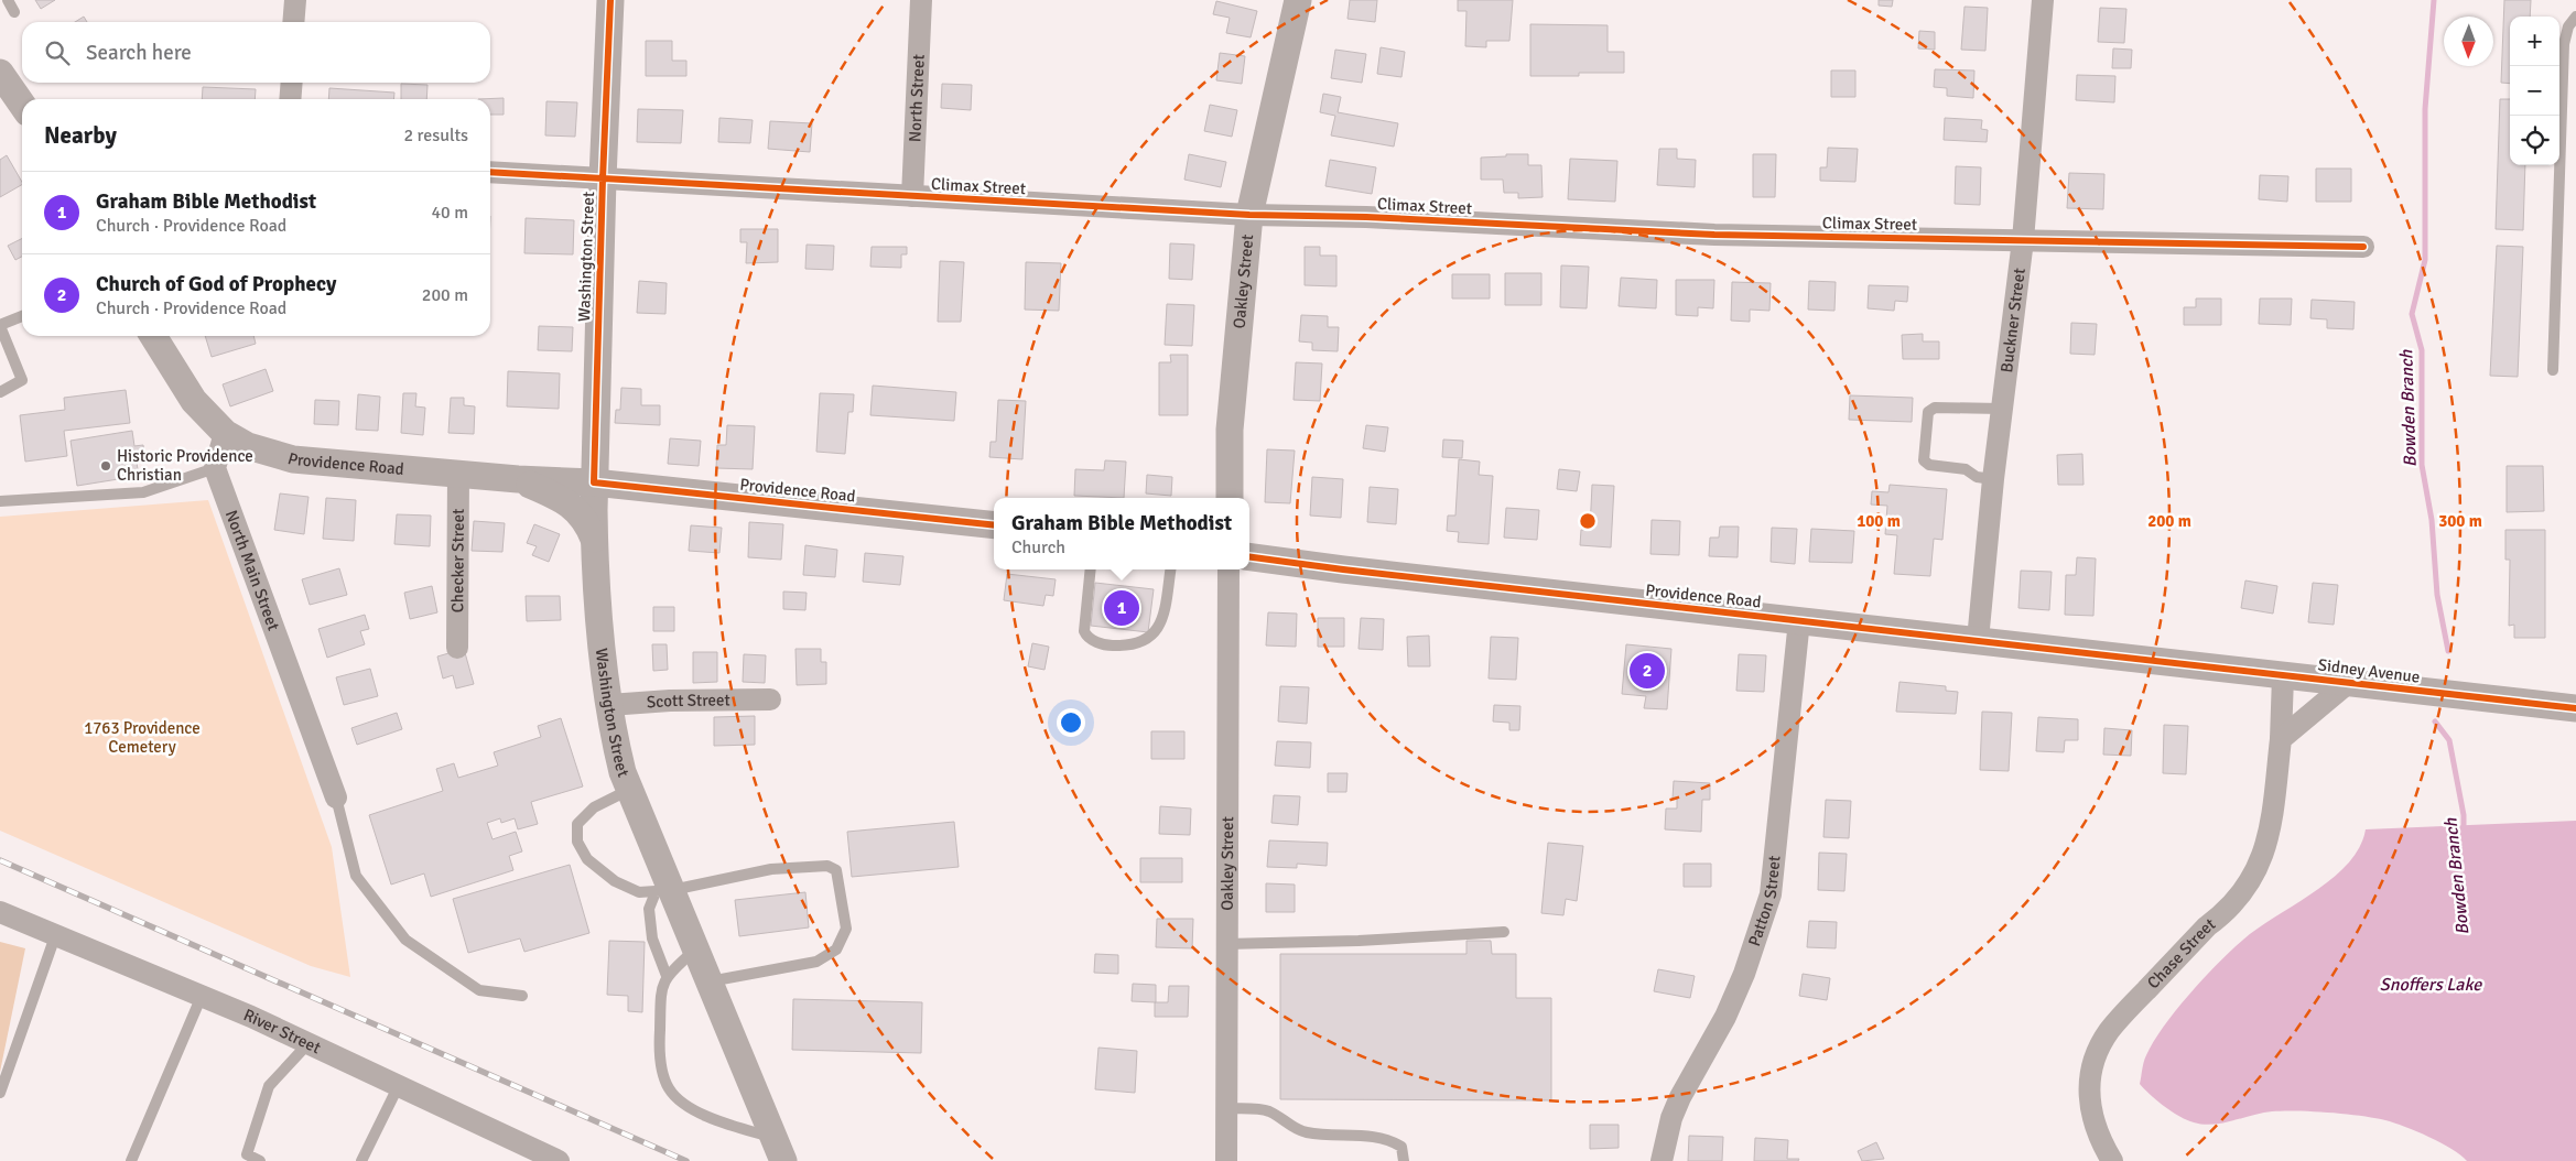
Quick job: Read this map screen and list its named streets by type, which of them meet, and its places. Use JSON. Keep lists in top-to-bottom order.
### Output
{
  "streets": {
    "street": [
      "North Street",
      "Climax Street",
      "Washington Street",
      "Oakley Street",
      "Buckner Street",
      "Providence Road",
      "Checker Street",
      "North Main Street",
      "Sidney Avenue",
      "Scott Street",
      "Patton Street",
      "Chase Street",
      "River Street"
    ]
  },
  "crossings": [
    ["North Street", "Climax Street"],
    ["Climax Street", "Washington Street"],
    ["Climax Street", "Oakley Street"],
    ["Climax Street", "Buckner Street"],
    ["Washington Street", "Providence Road"],
    ["Washington Street", "Scott Street"],
    ["Buckner Street", "Providence Road"],
    ["Providence Road", "Checker Street"],
    ["Providence Road", "Sidney Avenue"],
    ["Providence Road", "Patton Street"],
    ["Sidney Avenue", "Chase Street"]
  ],
  "water": ["Bowden Branch", "Snoffers Lake"],
  "parks": ["1763 Providence Cemetery"],
  "places": ["Historic Providence Christian"],
  "north": "bottom",
  "page": {
    "map_buttons": ["+", "−"],
    "search": "Search here",
    "heading": ["Nearby", "2 results"],
    "list": [
      {
        "mark": "1",
        "name": "Graham Bible Methodist",
        "note": "Church · Providence Road",
        "value": "40 m"
      },
      {
        "mark": "2",
        "name": "Church of God of Prophecy",
        "note": "Church · Providence Road",
        "value": "200 m"
      }
    ],
    "popup": ["Graham Bible Methodist", "Church"],
    "pins": ["1", "2"]
  },
  "rings": ["100 m", "200 m", "300 m"]
}
